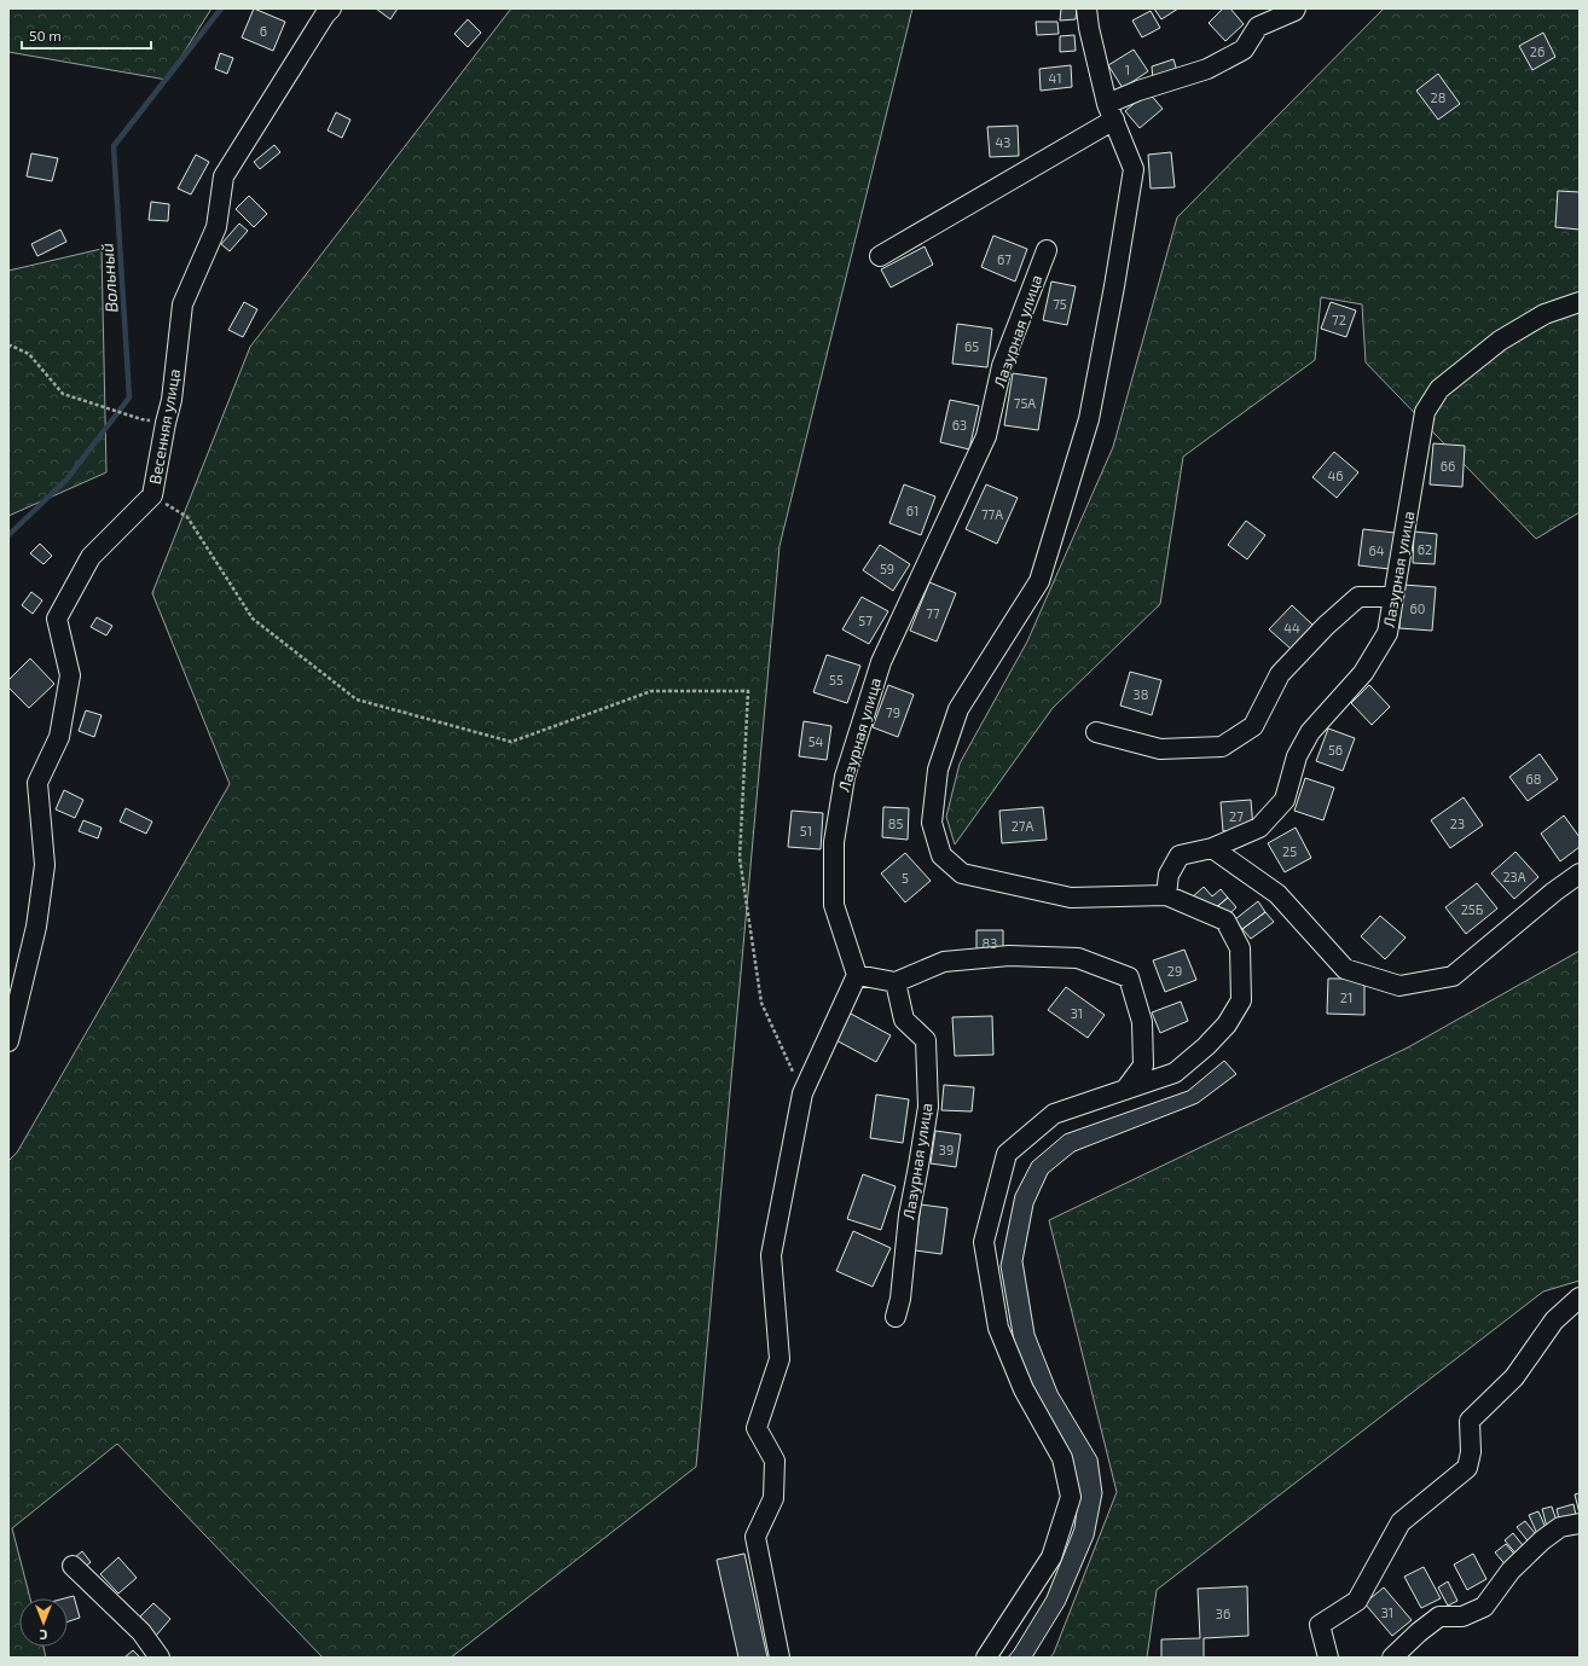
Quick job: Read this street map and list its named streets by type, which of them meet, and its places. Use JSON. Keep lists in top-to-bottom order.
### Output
{
  "streets": {
    "street": ["Лазурная улица", "Весенняя улица"]
  },
  "water": ["Вольный"],
  "house_numbers": [
    "6",
    "26",
    "1",
    "41",
    "28",
    "43",
    "67",
    "75",
    "72",
    "65",
    "75А",
    "63",
    "66",
    "46",
    "61",
    "77А",
    "62",
    "64",
    "59",
    "60",
    "77",
    "57",
    "44",
    "55",
    "38",
    "79",
    "54",
    "56",
    "68",
    "27",
    "85",
    "23",
    "27А",
    "51",
    "25",
    "23А",
    "5",
    "25Б",
    "83",
    "29",
    "21",
    "31",
    "39",
    "31",
    "36"
  ],
  "scale_bar": "50 m",
  "north": "bottom"
}
